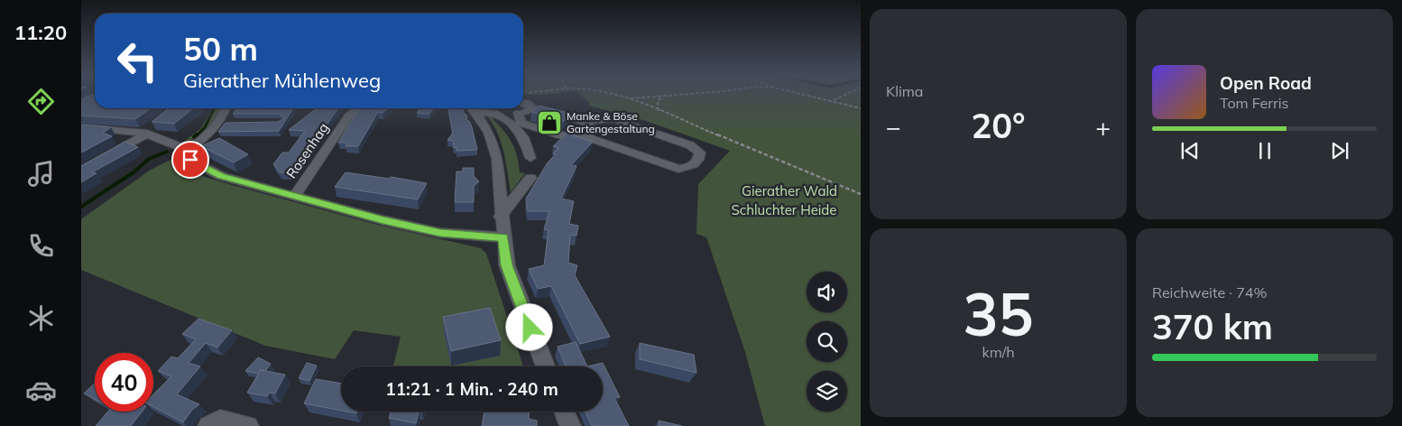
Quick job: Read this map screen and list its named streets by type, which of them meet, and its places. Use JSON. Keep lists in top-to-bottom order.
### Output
{
  "streets": {
    "street": ["Rosenhag"]
  },
  "parks": ["Gierather Wald", "Schluchter Heide"],
  "places": {
    "shop": ["Manke & Böse Gartengestaltung"]
  },
  "page": {
    "tabs": "11:20",
    "tile": [
      "Klima",
      ["35", "km/h"],
      ["Reichweite · 74%", "370 km"]
    ],
    "turn": ["50 m", "Gierather Mühlenweg"],
    "song": ["Open Road", "Tom Ferris"],
    "heat": ["−", "20°", "+"],
    "limit": "40",
    "trip": "11:21 · 1 Min. · 240 m"
  }
}
